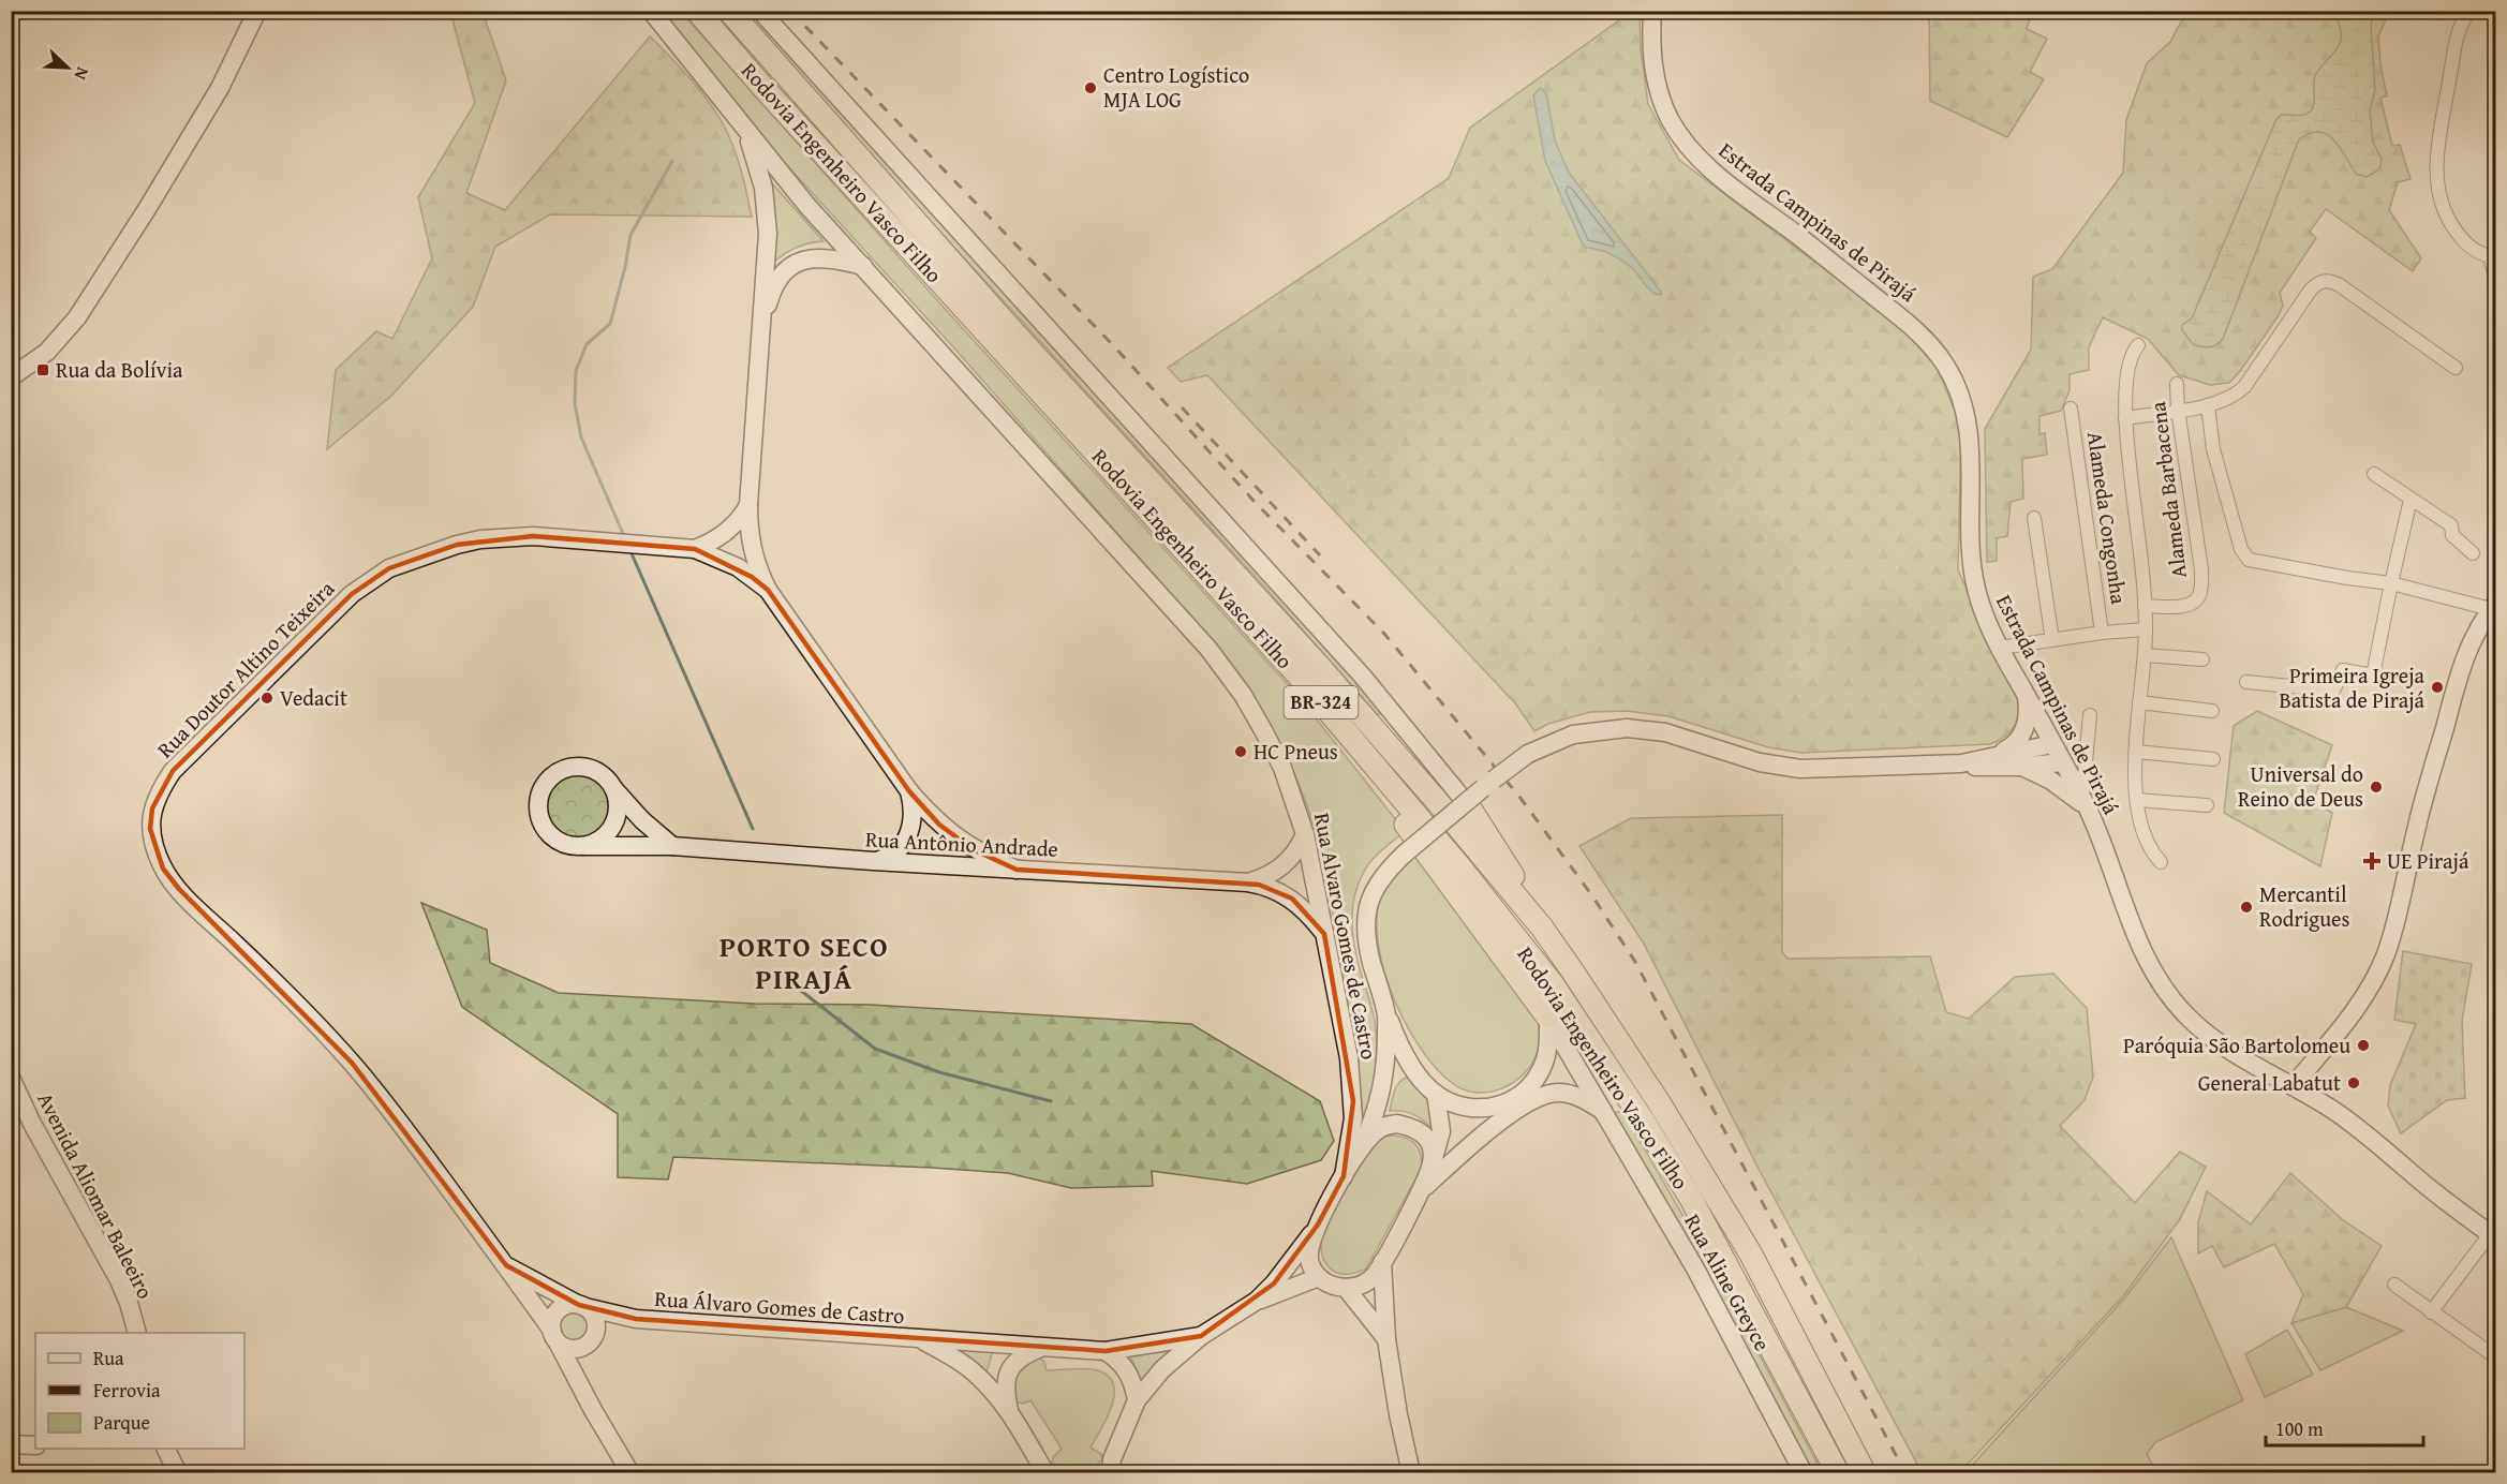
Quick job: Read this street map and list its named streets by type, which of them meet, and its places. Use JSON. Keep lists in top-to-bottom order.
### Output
{
  "streets": {
    "highway": ["Rodovia Engenheiro Vasco Filho", "BR-324"],
    "main road": [
      "Estrada Campinas de Pirajá",
      "Rua Doutor Altino Teixeira",
      "Rua Antônio Andrade",
      "Rua Alvaro Gomes de Castro",
      "Avenida Aliomar Baleeiro",
      "Rua Aline Greyce",
      "Rua Álvaro Gomes de Castro"
    ],
    "street": ["Alameda Barbacena", "Alameda Congonha"]
  },
  "crossings": [
    ["Rua Antônio Andrade", "Rua Alvaro Gomes de Castro"]
  ],
  "districts": ["PORTO SECO PIRAJÁ"],
  "places": {
    "other": [
      "Centro Logístico MJA LOG",
      "Primeira Igreja Batista de Pirajá",
      "Vedacit",
      "HC Pneus",
      "Universal do Reino de Deus",
      "Mercantil Rodrigues",
      "Paróquia São Bartolomeu",
      "General Labatut"
    ],
    "transit": ["Rua da Bolívia"],
    "health": ["UE Pirajá"]
  },
  "legend": ["Rua", "Ferrovia", "Parque"],
  "scale_bar": "100 m",
  "north": "bottom right"
}
